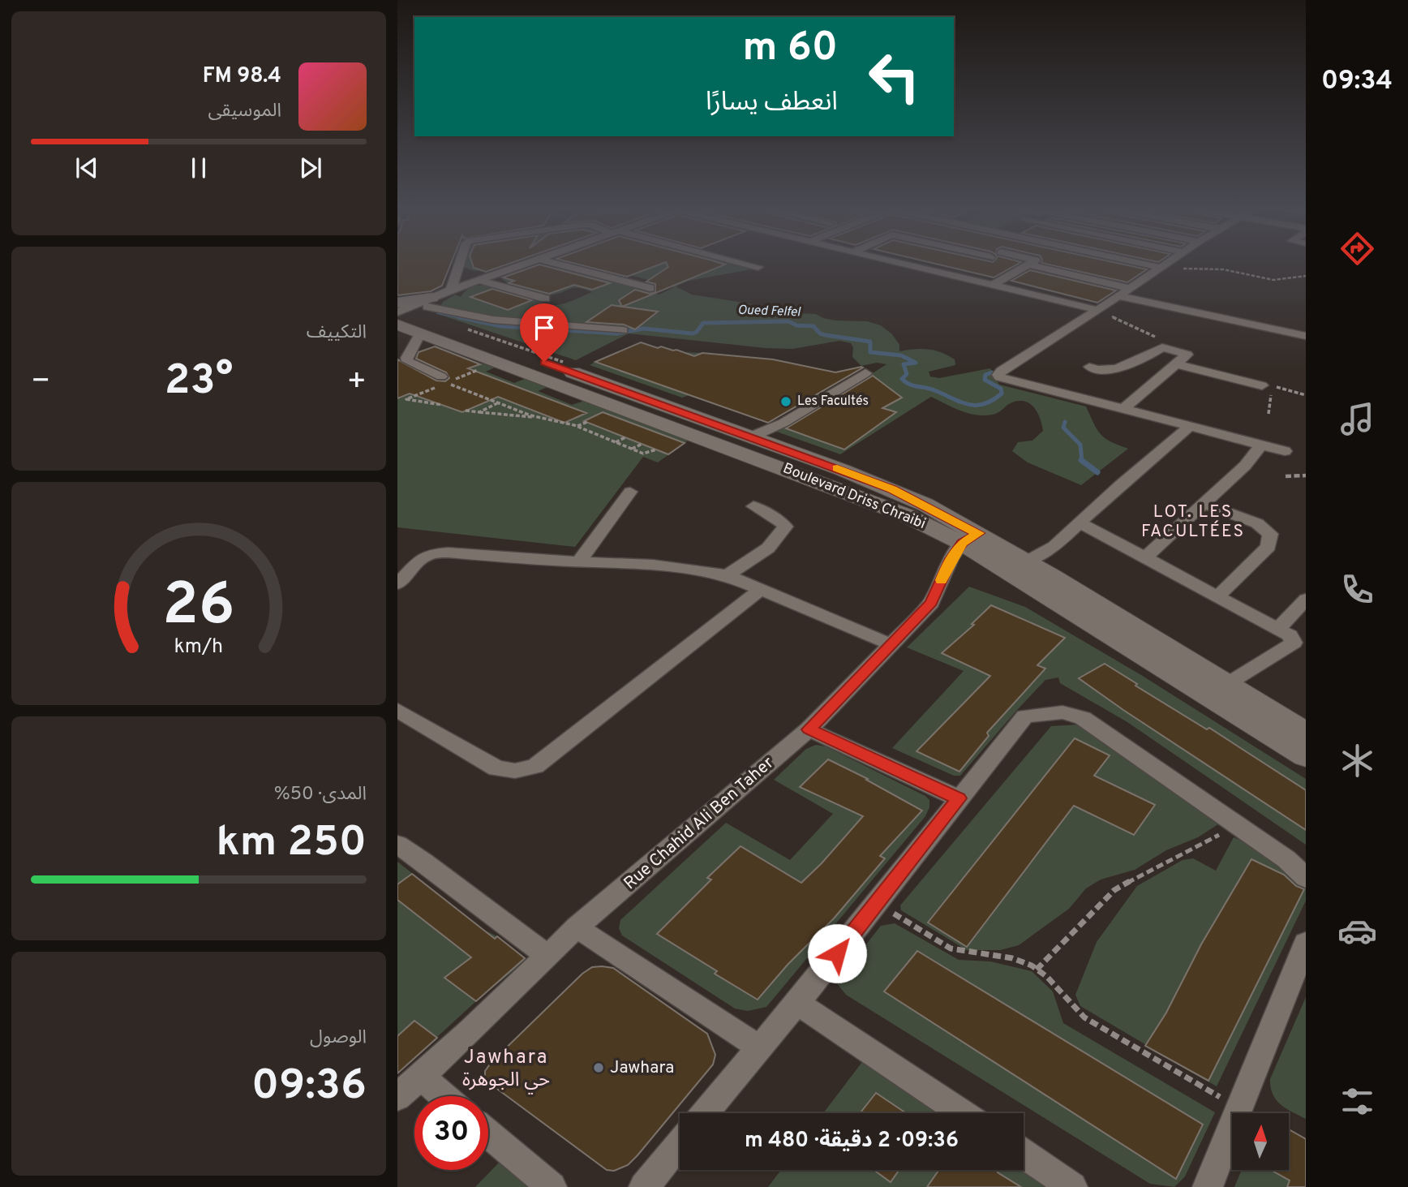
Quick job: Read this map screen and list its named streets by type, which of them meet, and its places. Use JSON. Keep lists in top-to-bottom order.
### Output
{
  "streets": {
    "main road": ["Boulevard Driss Chraibi"],
    "street": ["Rue Chahid Ali Ben Taher"]
  },
  "crossings": [
    ["Boulevard Driss Chraibi", "Rue Chahid Ali Ben Taher"]
  ],
  "districts": ["LOT. LES FACULTÉES", "Jawhara حي الجوهرة"],
  "water": ["Oued Felfel"],
  "places": ["Les Facultés", "Jawhara"],
  "north": "top",
  "page": {
    "tabs": "09:34",
    "turn": ["60 m", "انعطف يسارًا"],
    "song": ["98.4 FM", "الموسيقى"],
    "tile": [
      "التكييف",
      ["المدى · 50%", "250 km"],
      ["الوصول", "09:36"]
    ],
    "heat": ["−", "23°", "+"],
    "limit": "30",
    "trip": "09:36 · 2 دقيقة · 480 m",
    "gauge": ["26", "km/h"]
  }
}
